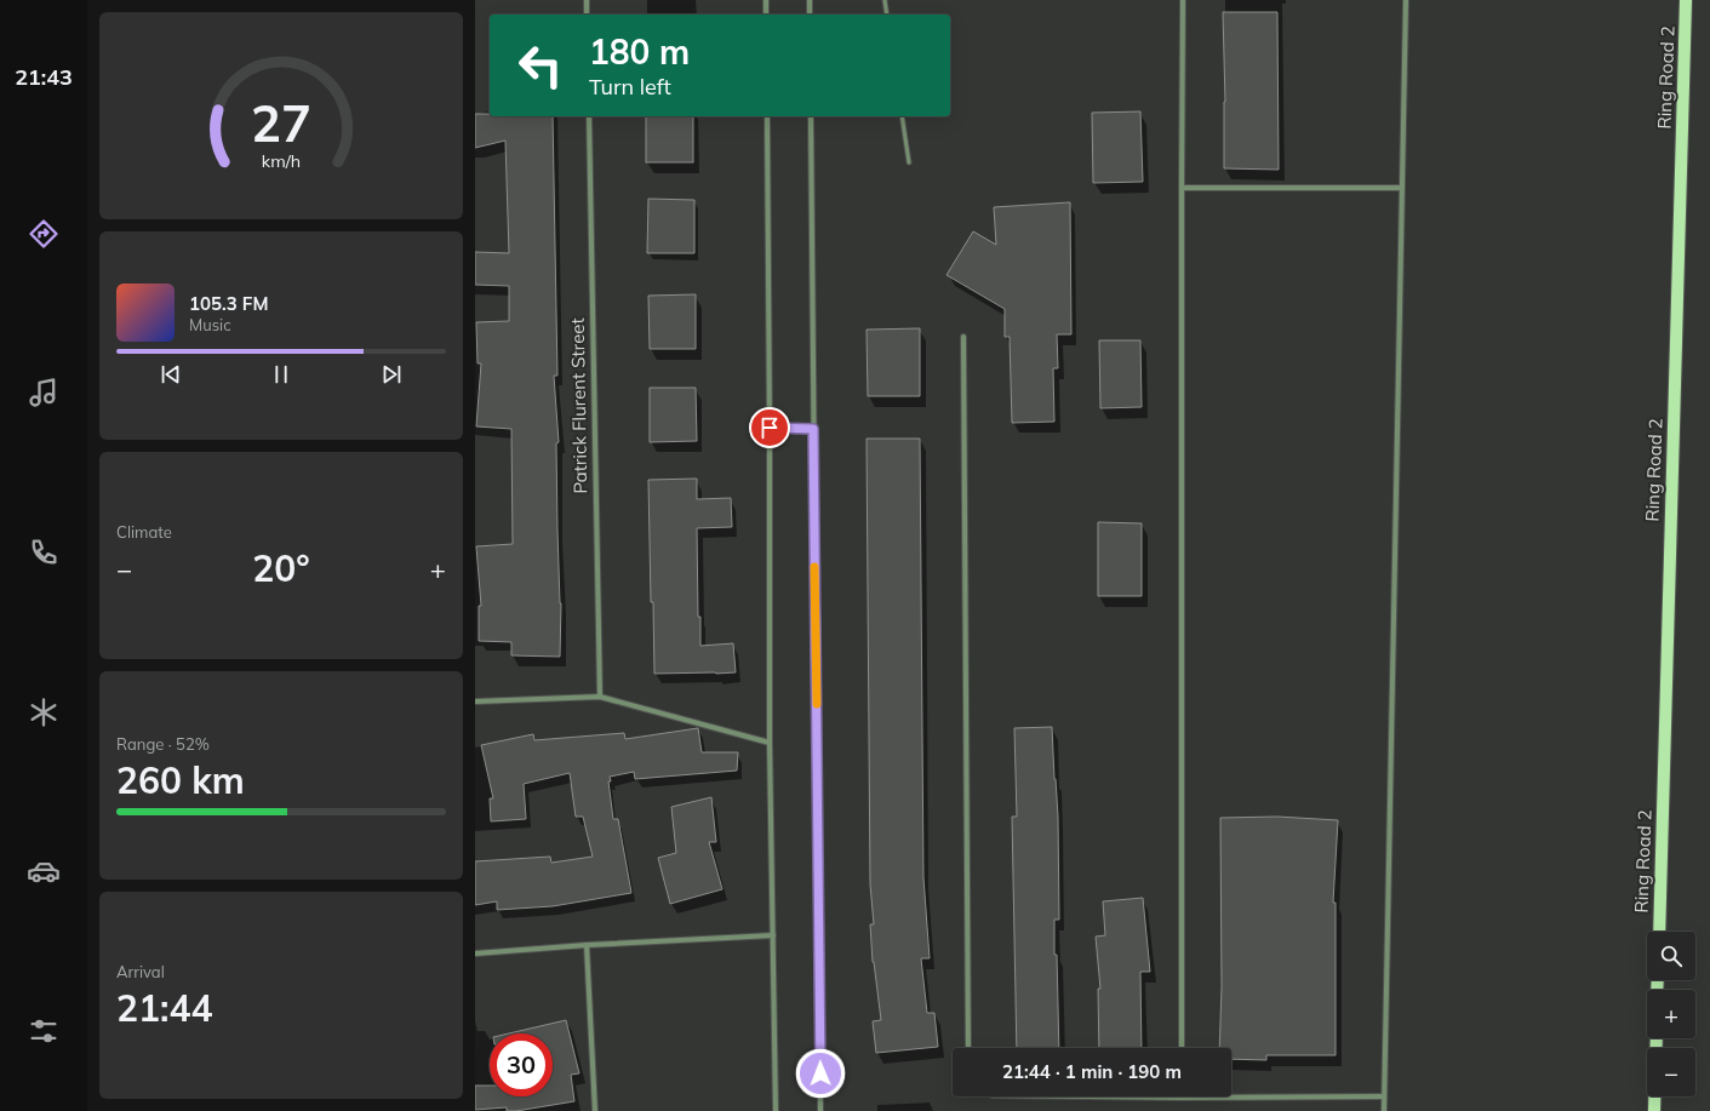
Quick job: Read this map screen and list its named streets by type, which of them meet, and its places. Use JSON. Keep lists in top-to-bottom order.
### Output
{
  "streets": {
    "main road": ["Ring Road 2"],
    "street": ["Patrick Flurent Street"]
  },
  "page": {
    "tabs": "21:43",
    "turn": ["180 m", "Turn left"],
    "song": ["105.3 FM", "Music"],
    "tile": [
      "Climate",
      ["Range · 52%", "260 km"],
      ["Arrival", "21:44"]
    ],
    "heat": ["−", "20°", "+"],
    "map_buttons": ["+", "−"],
    "limit": "30",
    "trip": "21:44 · 1 min · 190 m",
    "gauge": ["27", "km/h"]
  }
}
